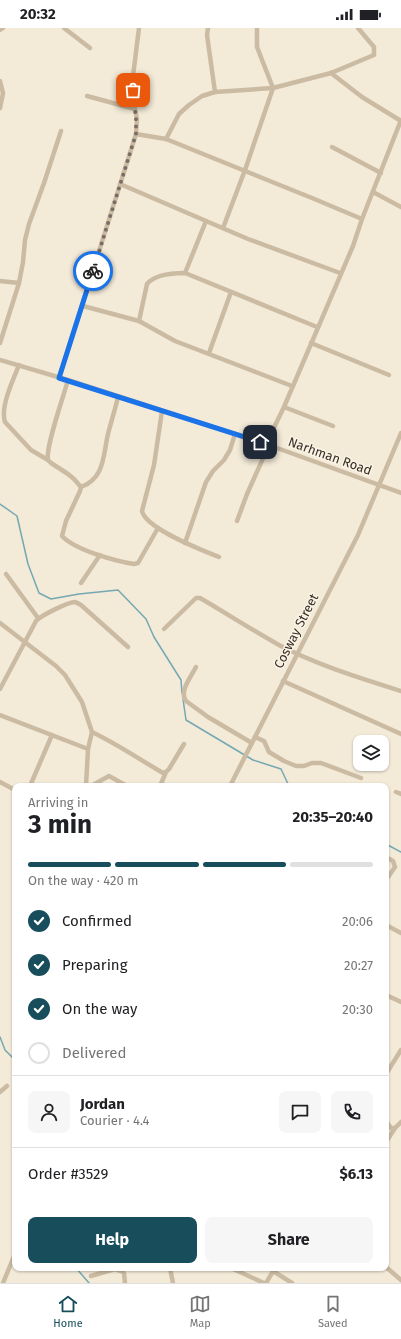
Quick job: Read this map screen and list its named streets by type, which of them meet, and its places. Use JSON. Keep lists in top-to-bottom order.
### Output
{
  "streets": {
    "street": ["Narhman Road", "Cosway Street"]
  },
  "crossings": [
    ["Narhman Road", "Cosway Street"]
  ],
  "page": {
    "status": "20:32",
    "heading": ["3 min", "Arriving in", "20:35–20:40"],
    "panel": [
      "Jordan",
      "Courier · 4.4",
      "Order #3529",
      "$6.13"
    ],
    "bar": "On the way · 420 m",
    "list": [
      ["Confirmed", "20:06"],
      ["Preparing", "20:27"],
      ["On the way", "20:30"],
      "Delivered"
    ],
    "buttons": ["Help", "Share"],
    "tabs": ["Home", "Map", "Saved"]
  }
}
